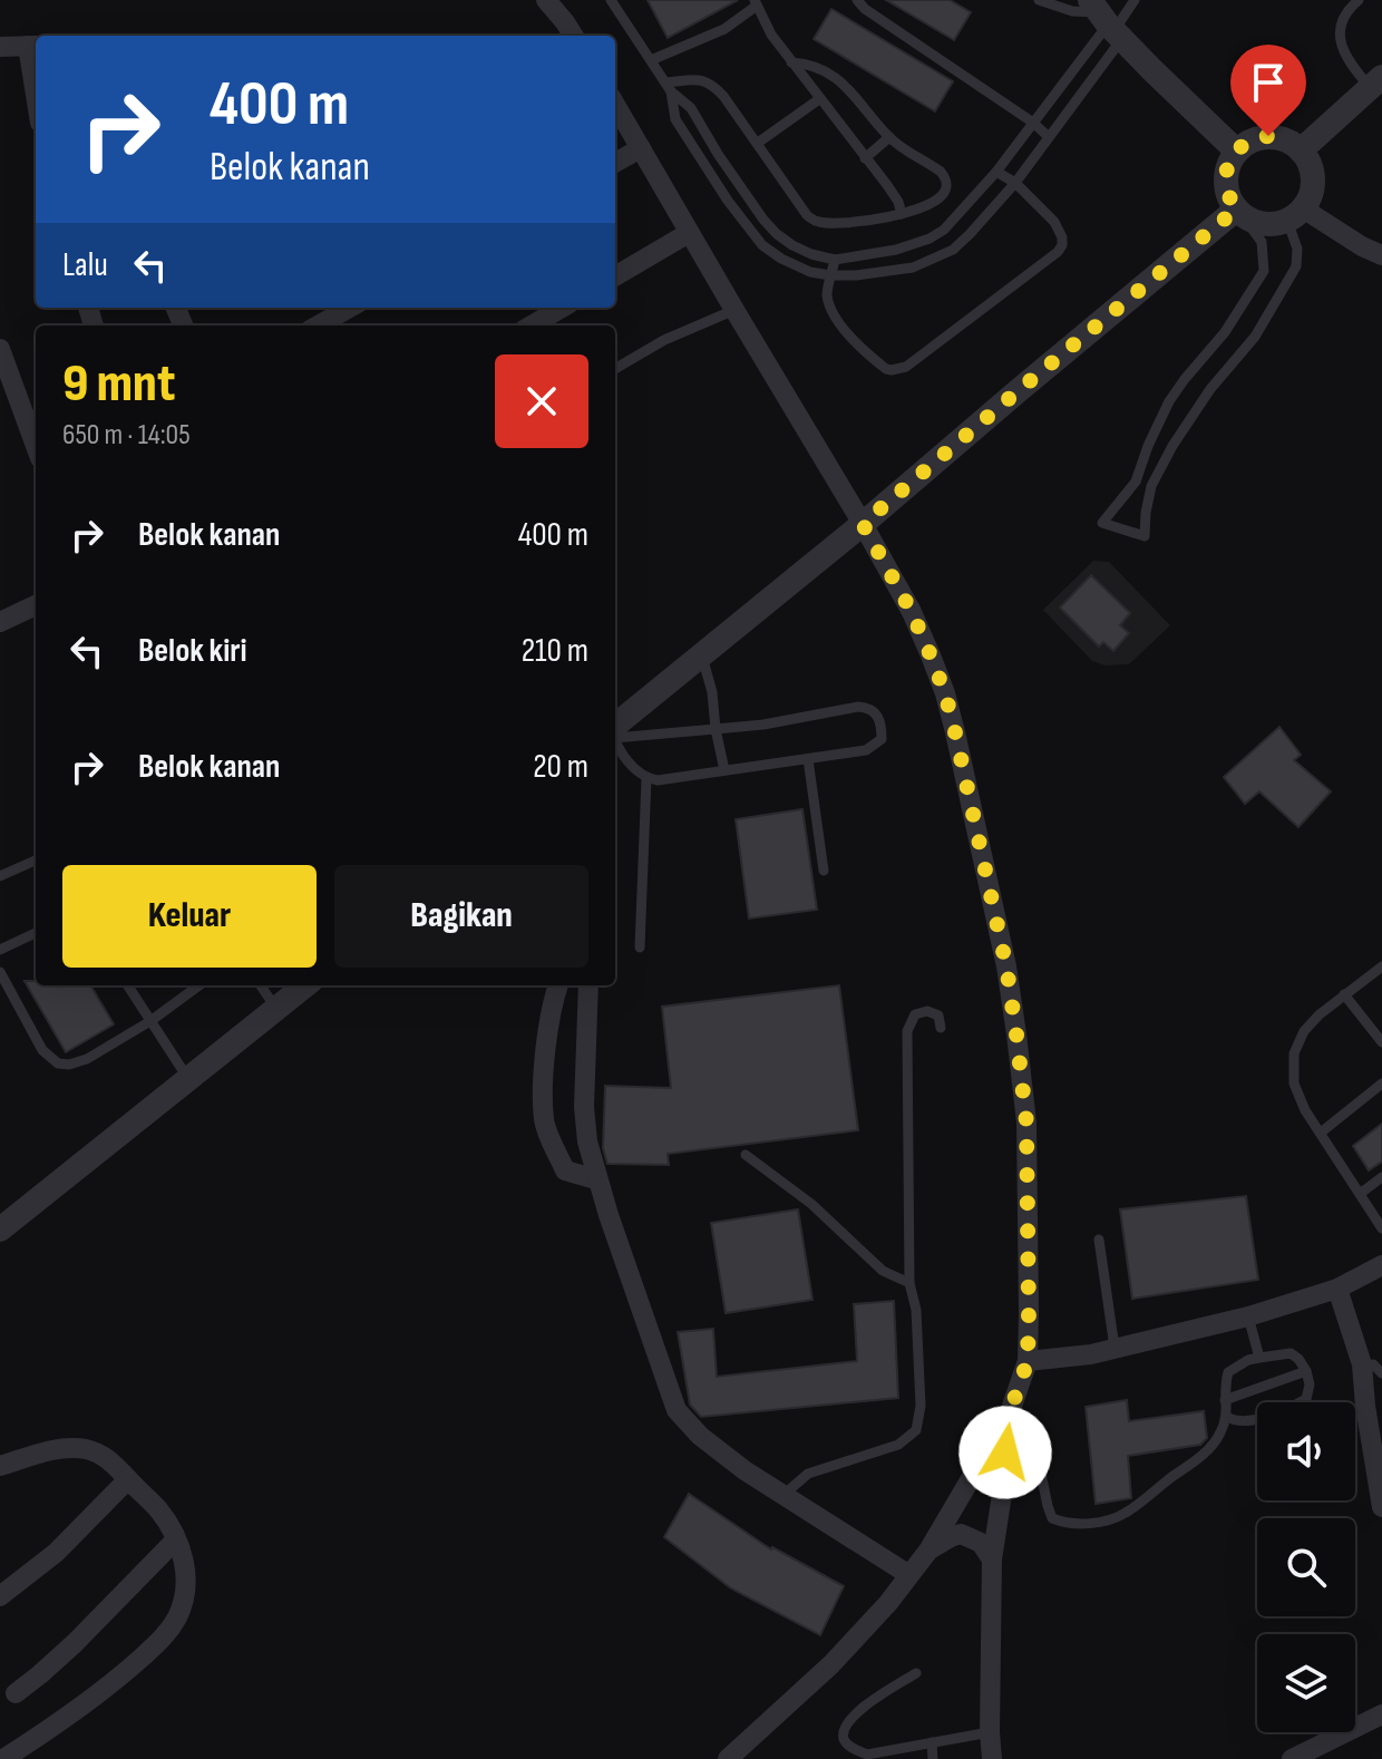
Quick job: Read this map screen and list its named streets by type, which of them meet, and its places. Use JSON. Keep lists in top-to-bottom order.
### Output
{
  "page": {
    "turn": ["400 m", "Belok kanan"],
    "then": "Lalu",
    "heading": ["9 mnt", "650 m · 14:05"],
    "list": [
      {
        "name": "Belok kanan",
        "value": "400 m"
      },
      {
        "name": "Belok kiri",
        "value": "210 m"
      },
      {
        "name": "Belok kanan",
        "value": "20 m"
      }
    ],
    "buttons": ["Keluar", "Bagikan"]
  }
}
